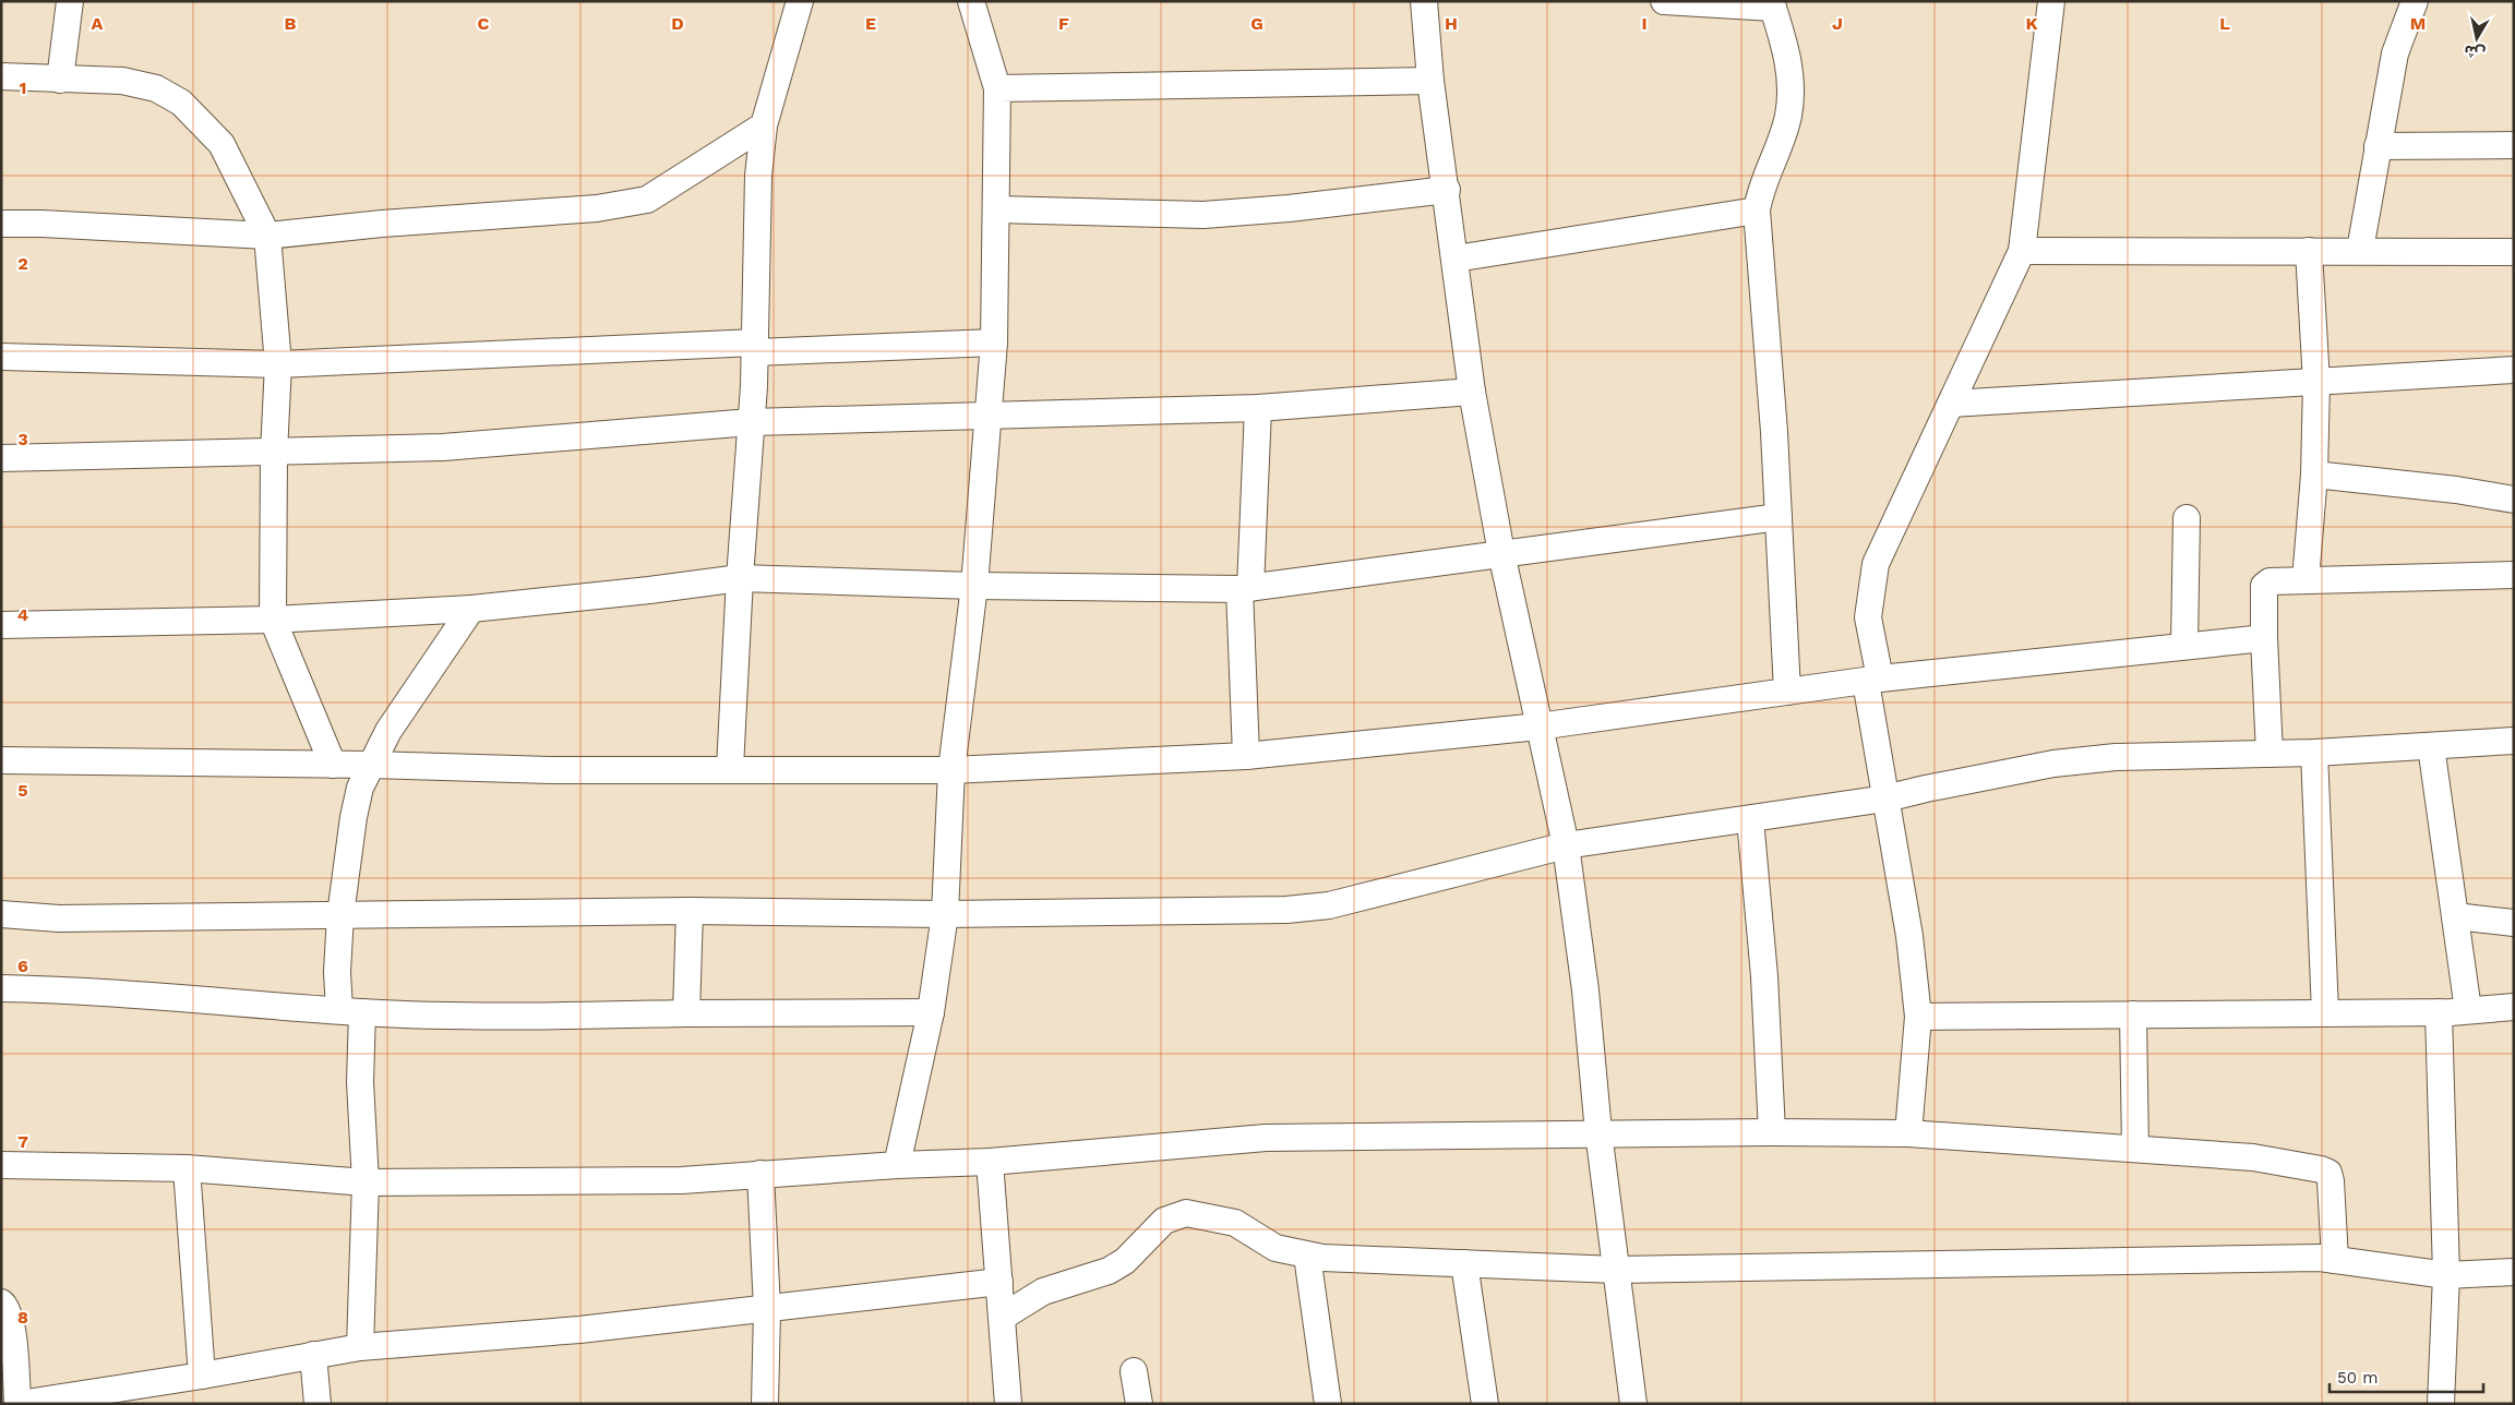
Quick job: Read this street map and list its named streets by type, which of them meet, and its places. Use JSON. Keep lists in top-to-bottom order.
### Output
{
  "scale_bar": "50 m",
  "north": "bottom",
  "grid": {
    "columns": [
      "A",
      "B",
      "C",
      "D",
      "E",
      "F",
      "G",
      "H",
      "I",
      "J",
      "K",
      "L",
      "M"
    ],
    "rows": [
      "1",
      "2",
      "3",
      "4",
      "5",
      "6",
      "7",
      "8"
    ]
  }
}
